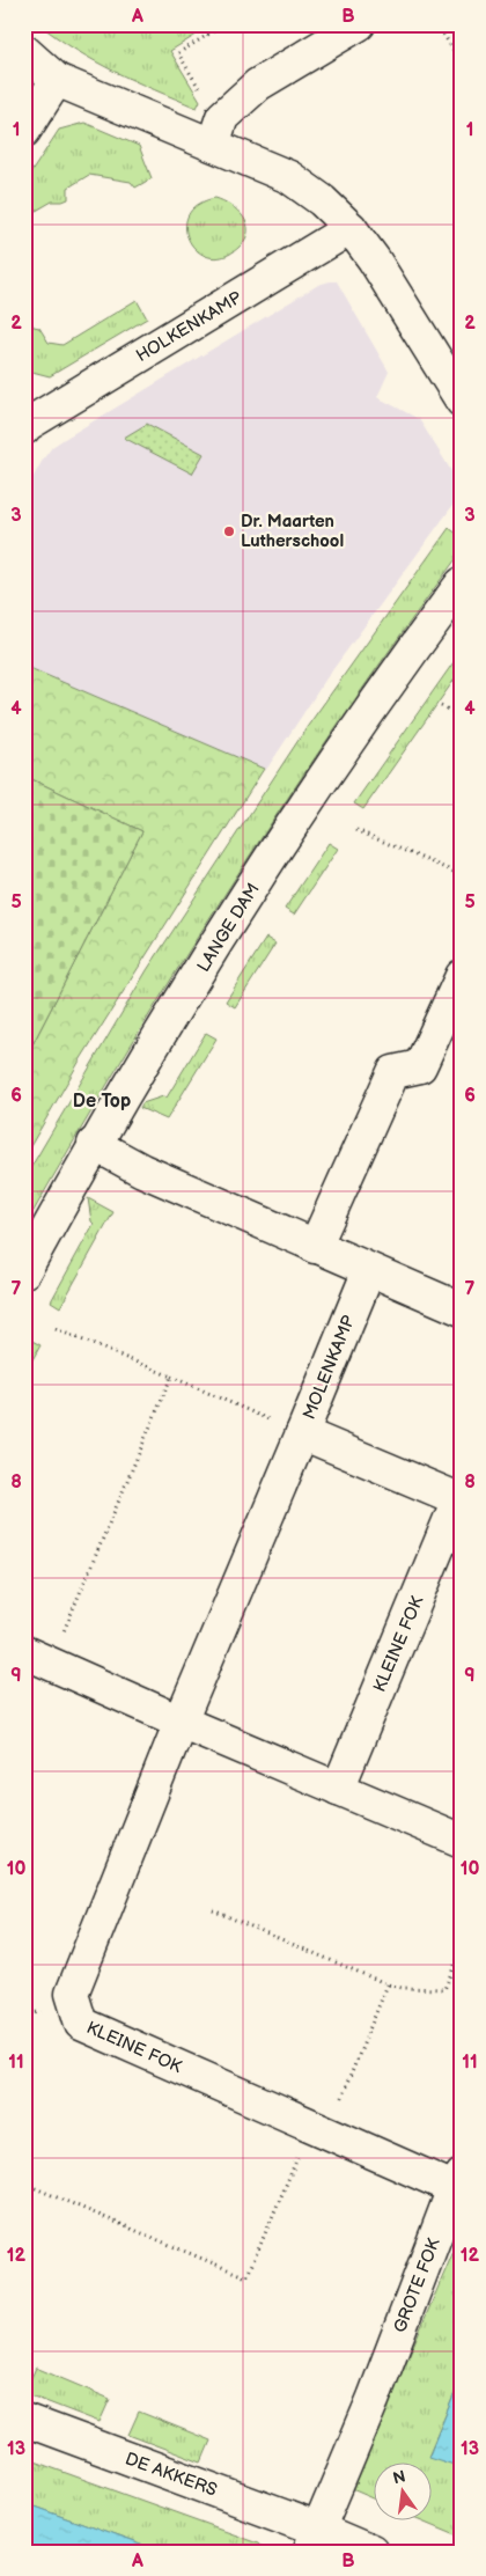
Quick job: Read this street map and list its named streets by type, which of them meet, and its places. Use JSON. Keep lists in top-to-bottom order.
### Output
{
  "streets": {
    "street": [
      "HOLKENKAMP",
      "LANGE DAM",
      "MOLENKAMP",
      "KLEINE FOK",
      "GROTE FOK",
      "DE AKKERS"
    ]
  },
  "crossings": [
    ["MOLENKAMP", "KLEINE FOK"],
    ["KLEINE FOK", "GROTE FOK"],
    ["GROTE FOK", "DE AKKERS"]
  ],
  "districts": ["De Top"],
  "places": ["Dr. Maarten Lutherschool"],
  "north": "top",
  "grid": {
    "columns": ["A", "B"],
    "rows": [
      "1",
      "2",
      "3",
      "4",
      "5",
      "6",
      "7",
      "8",
      "9",
      "10",
      "11",
      "12",
      "13"
    ]
  }
}
